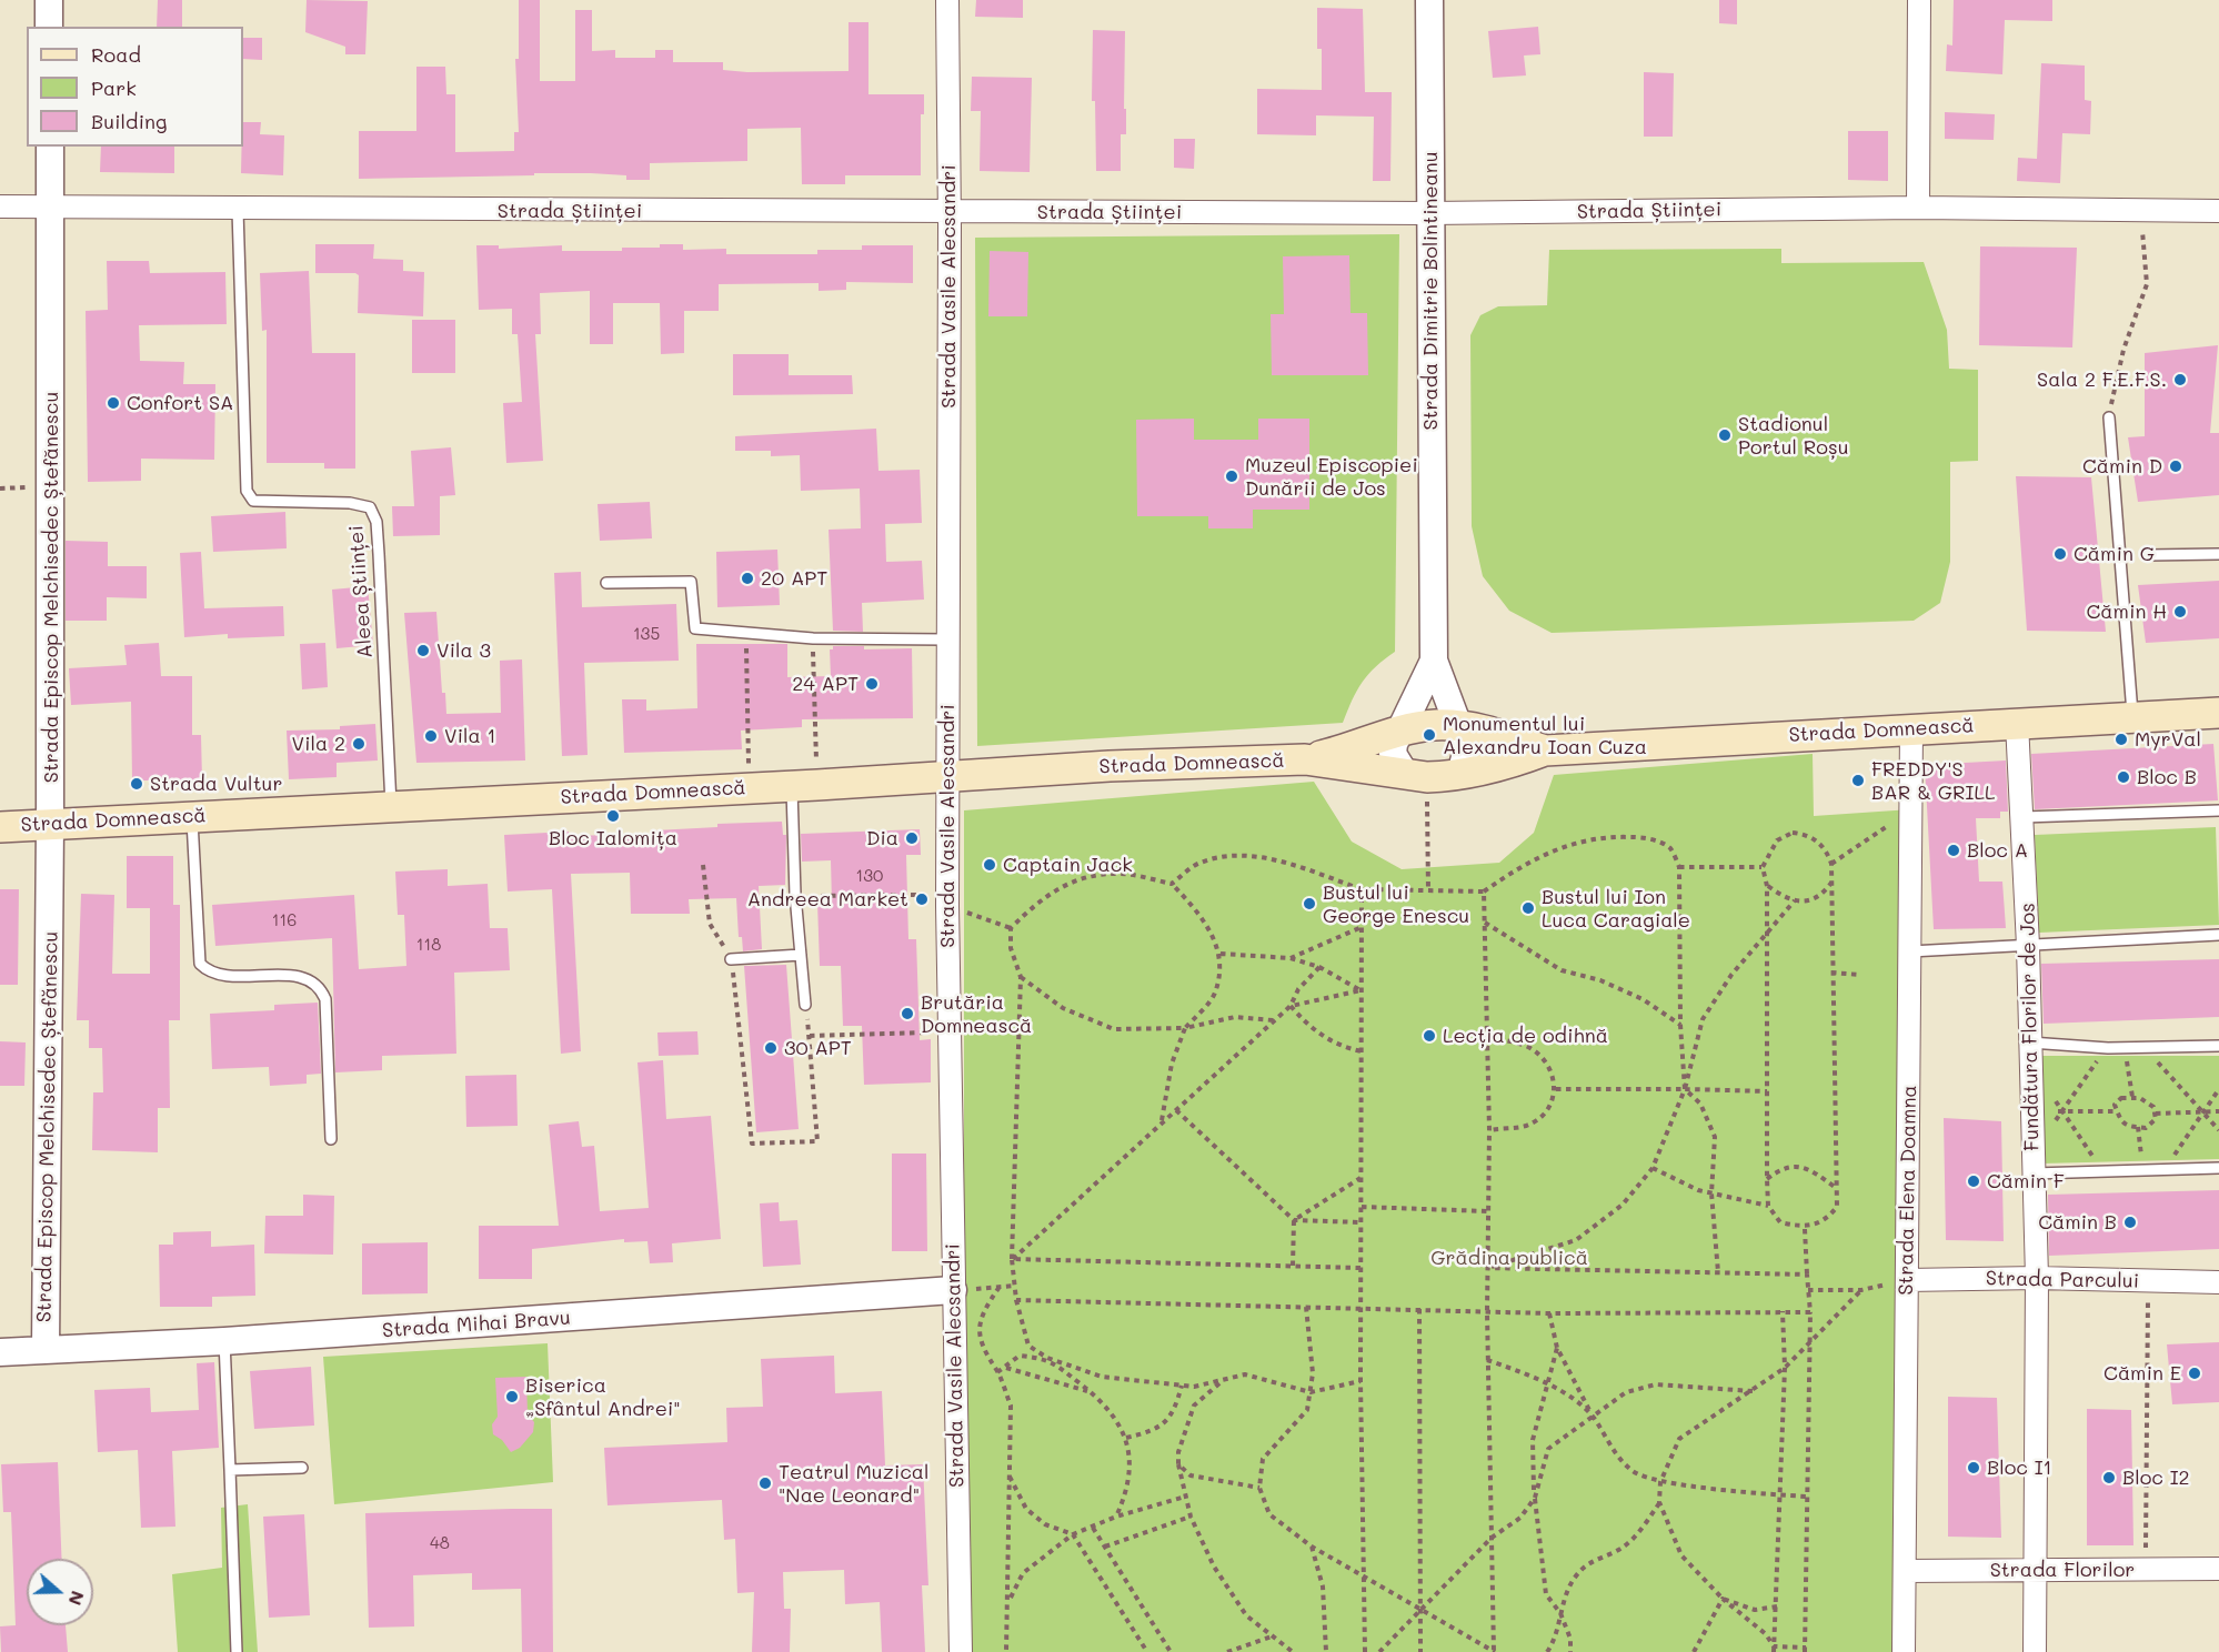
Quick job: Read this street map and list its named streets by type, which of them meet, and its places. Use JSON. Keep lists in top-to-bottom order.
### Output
{
  "streets": {
    "main road": ["Strada Domnească"],
    "street": [
      "Strada Științei",
      "Strada Vasile Alecsandri",
      "Strada Dimitrie Bolintineanu",
      "Strada Episcop Melchisedec Ștefănescu",
      "Fundătura Florilor de Jos",
      "Strada Elena Doamna",
      "Strada Parcului",
      "Strada Mihai Bravu",
      "Strada Florilor"
    ],
    "lane": ["Aleea Științei"]
  },
  "crossings": [
    ["Strada Științei", "Strada Vasile Alecsandri"],
    ["Strada Științei", "Strada Dimitrie Bolintineanu"],
    ["Strada Științei", "Strada Episcop Melchisedec Ștefănescu"],
    ["Strada Științei", "Aleea Științei"],
    ["Strada Vasile Alecsandri", "Strada Domnească"],
    ["Strada Vasile Alecsandri", "Strada Mihai Bravu"],
    ["Strada Dimitrie Bolintineanu", "Strada Domnească"],
    ["Strada Episcop Melchisedec Ștefănescu", "Strada Domnească"],
    ["Strada Episcop Melchisedec Ștefănescu", "Strada Mihai Bravu"],
    ["Aleea Științei", "Strada Domnească"],
    ["Strada Domnească", "Fundătura Florilor de Jos"],
    ["Strada Domnească", "Strada Elena Doamna"],
    ["Fundătura Florilor de Jos", "Strada Parcului"],
    ["Fundătura Florilor de Jos", "Strada Florilor"],
    ["Strada Elena Doamna", "Strada Parcului"],
    ["Strada Elena Doamna", "Strada Florilor"]
  ],
  "parks": ["Grădina publică"],
  "places": [
    "Sala 2 F.E.F.S.",
    "Confort SA",
    "Stadionul Portul Roșu",
    "Cămin D",
    "Muzeul Episcopiei Dunării de Jos",
    "Cămin G",
    "20 APT",
    "Cămin H",
    "Vila 3",
    "24 APT",
    "Monumentul lui Alexandru Ioan Cuza",
    "Vila 1",
    "MyrVal",
    "Vila 2",
    "Bloc B",
    "FREDDY'S BAR & GRILL",
    "Strada Vultur",
    "Bloc Ialomița",
    "Dia",
    "Bloc A",
    "Captain Jack",
    "Andreea Market",
    "Bustul lui George Enescu",
    "Bustul lui Ion Luca Caragiale",
    "Brutăria Domnească",
    "Lecția de odihnă",
    "30 APT",
    "Cămin F",
    "Cămin B",
    "Cămin E",
    "Biserica „Sfântul Andrei\"",
    "Bloc I1",
    "Bloc I2",
    "Teatrul Muzical \"Nae Leonard\""
  ],
  "house_numbers": [
    "135",
    "130",
    "116",
    "118",
    "48"
  ],
  "legend": ["Road", "Park", "Building"],
  "north": "right"
}
